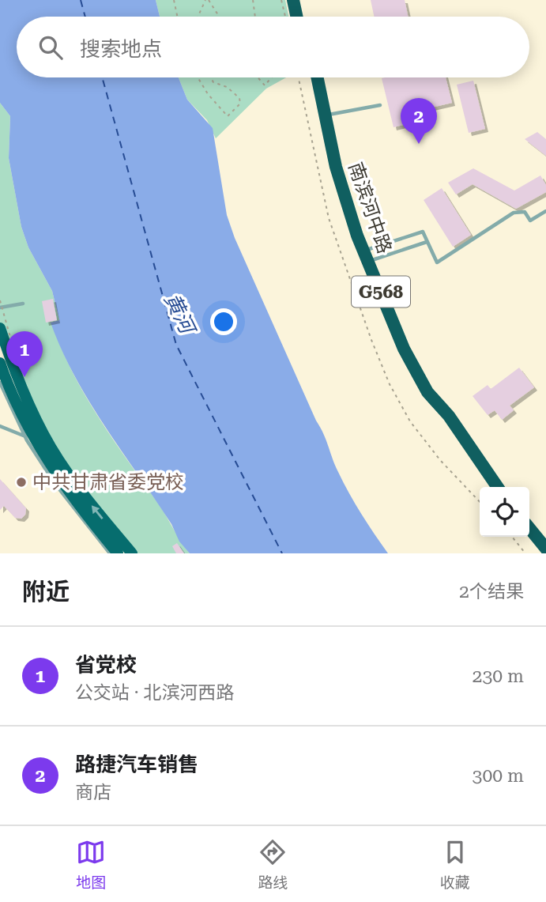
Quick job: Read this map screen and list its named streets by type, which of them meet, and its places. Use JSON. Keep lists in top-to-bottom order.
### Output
{
  "streets": {
    "highway": ["南滨河中路", "G568"]
  },
  "water": ["黄河"],
  "places": ["中共甘肃省委党校"],
  "page": {
    "search": "搜索地点",
    "pins": ["2", "1"],
    "heading": ["附近", "2个结果"],
    "list": [
      {
        "mark": "1",
        "name": "省党校",
        "note": "公交站 · 北滨河西路",
        "value": "230 m"
      },
      {
        "mark": "2",
        "name": "路捷汽车销售",
        "note": "商店",
        "value": "300 m"
      }
    ],
    "nav": ["地图", "路线", "收藏"]
  }
}
